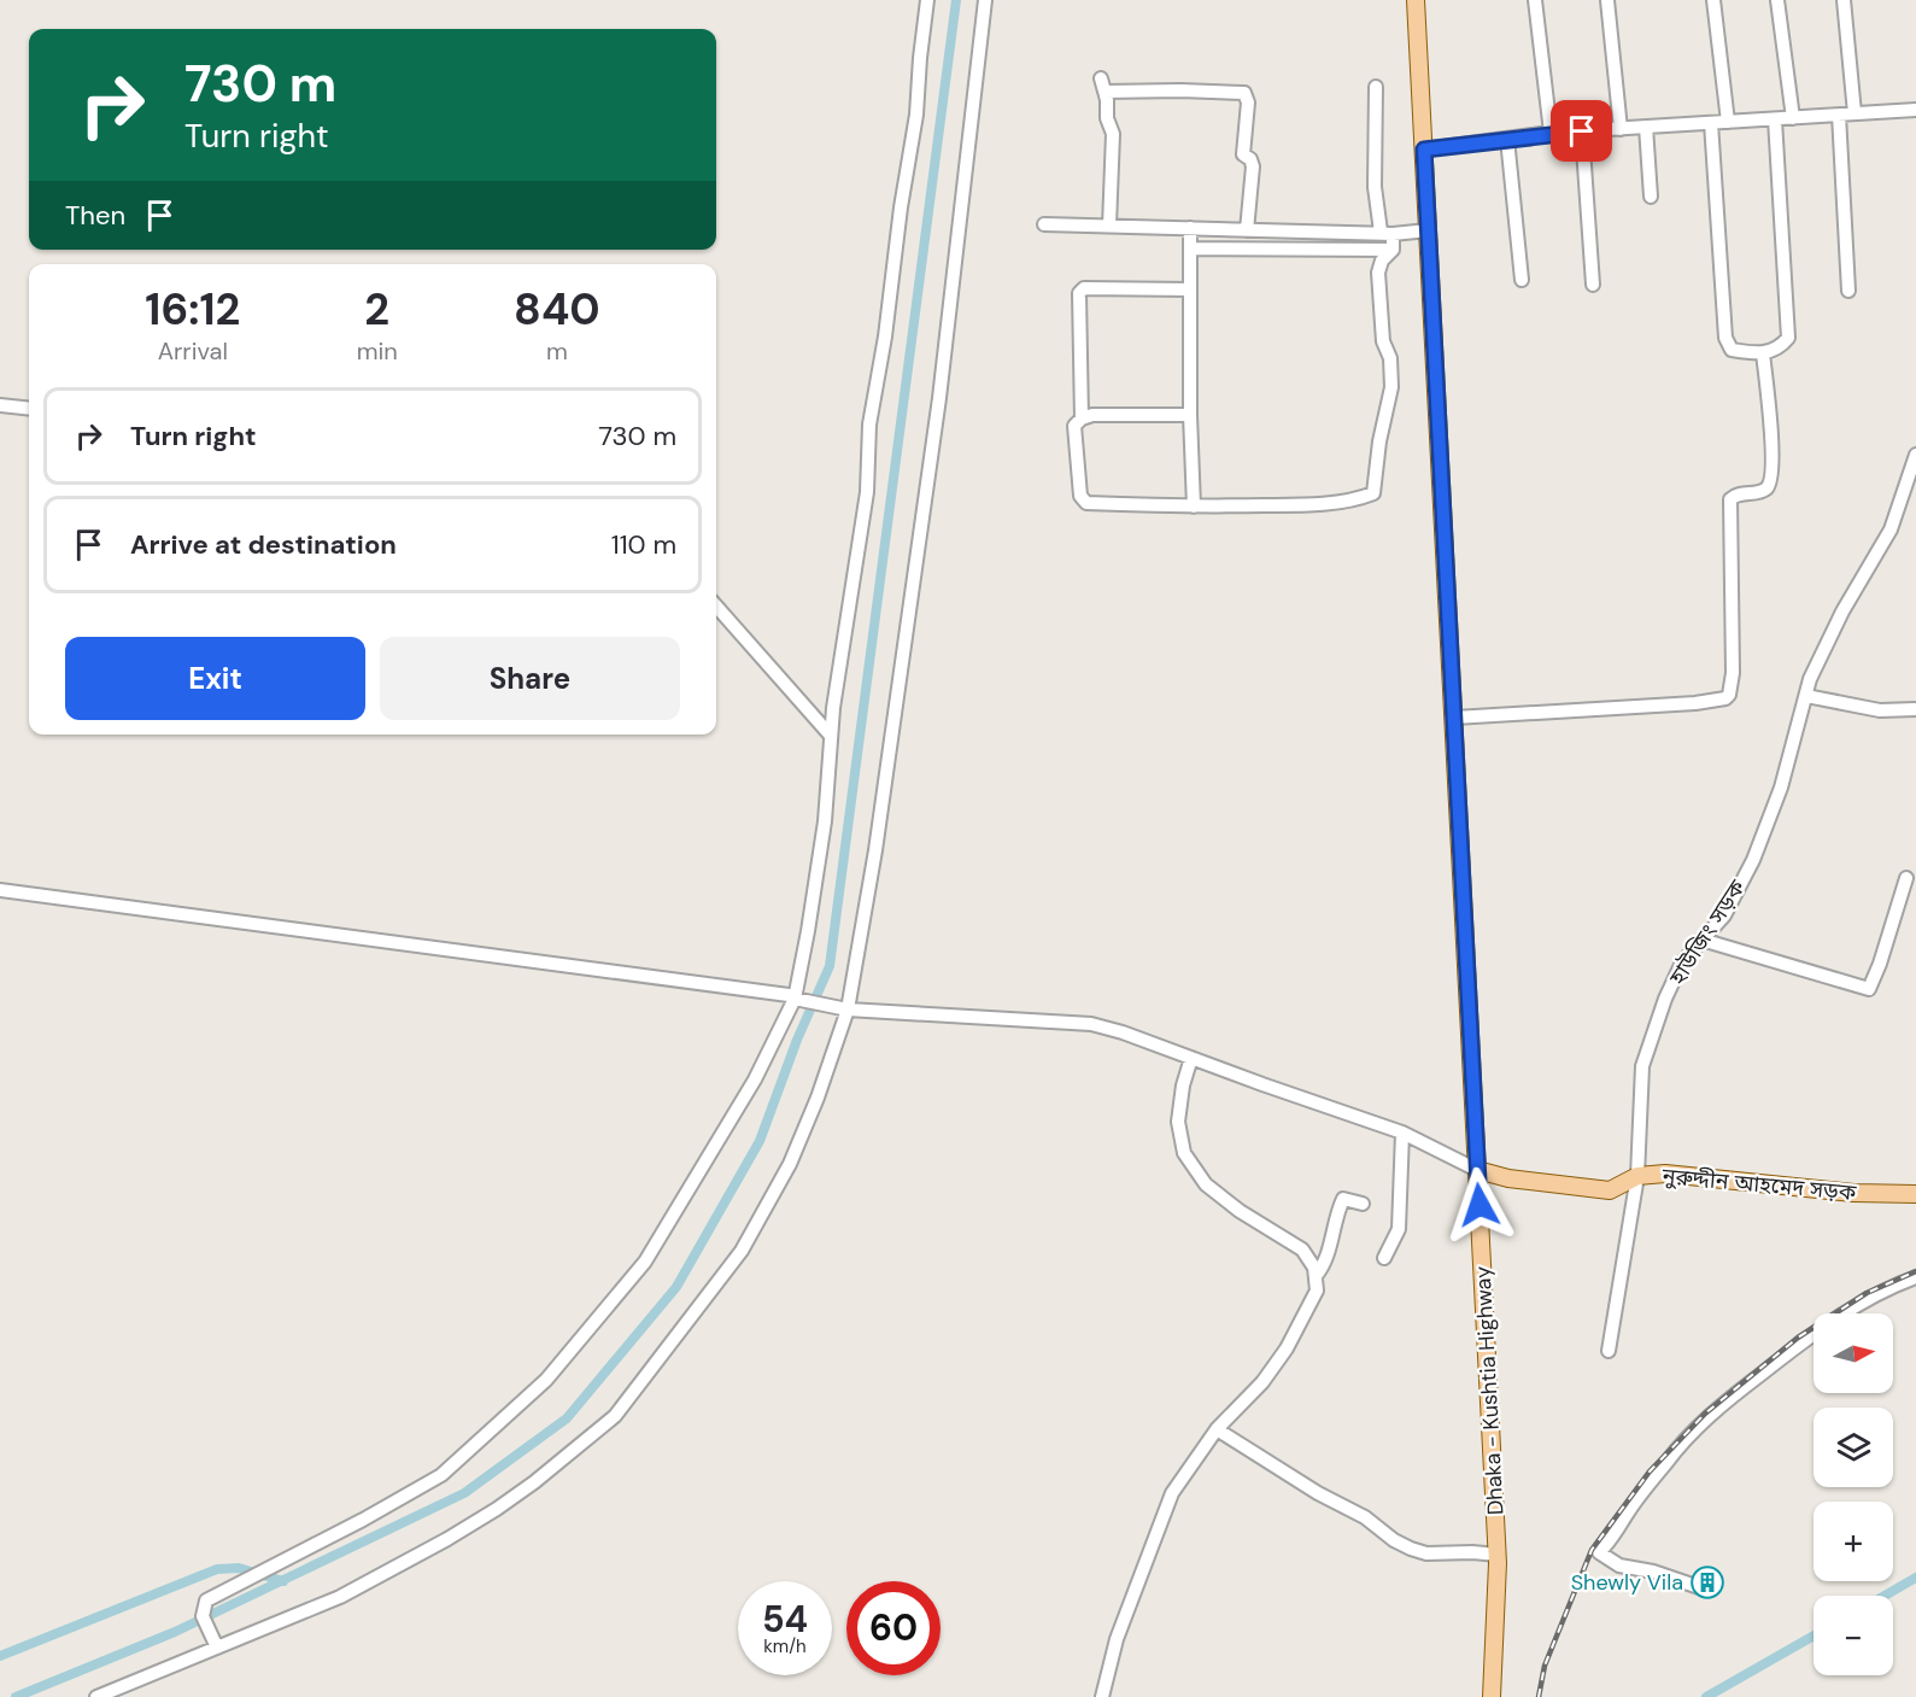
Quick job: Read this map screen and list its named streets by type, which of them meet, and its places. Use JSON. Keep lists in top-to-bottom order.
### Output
{
  "streets": {
    "main road": ["নুরুদ্দীন আহমেদ সড়ক", "Dhaka - Kushtia Highway"],
    "street": ["হাউজিং সড়ক"]
  },
  "crossings": [
    ["হাউজিং সড়ক", "নুরুদ্দীন আহমেদ সড়ক"],
    ["নুরুদ্দীন আহমেদ সড়ক", "Dhaka - Kushtia Highway"]
  ],
  "places": {
    "building": ["Shewly Vila"]
  },
  "north": "right",
  "page": {
    "turn": ["730 m", "Turn right"],
    "then": "Then",
    "eta": [
      "16:12",
      "Arrival",
      "2",
      "min",
      "840",
      "m"
    ],
    "list": [
      {
        "name": "Turn right",
        "value": "730 m"
      },
      {
        "name": "Arrive at destination",
        "value": "110 m"
      }
    ],
    "buttons": ["Exit", "Share"],
    "map_buttons": ["+", "−"],
    "speed": "54 km/h",
    "limit": "60"
  }
}
